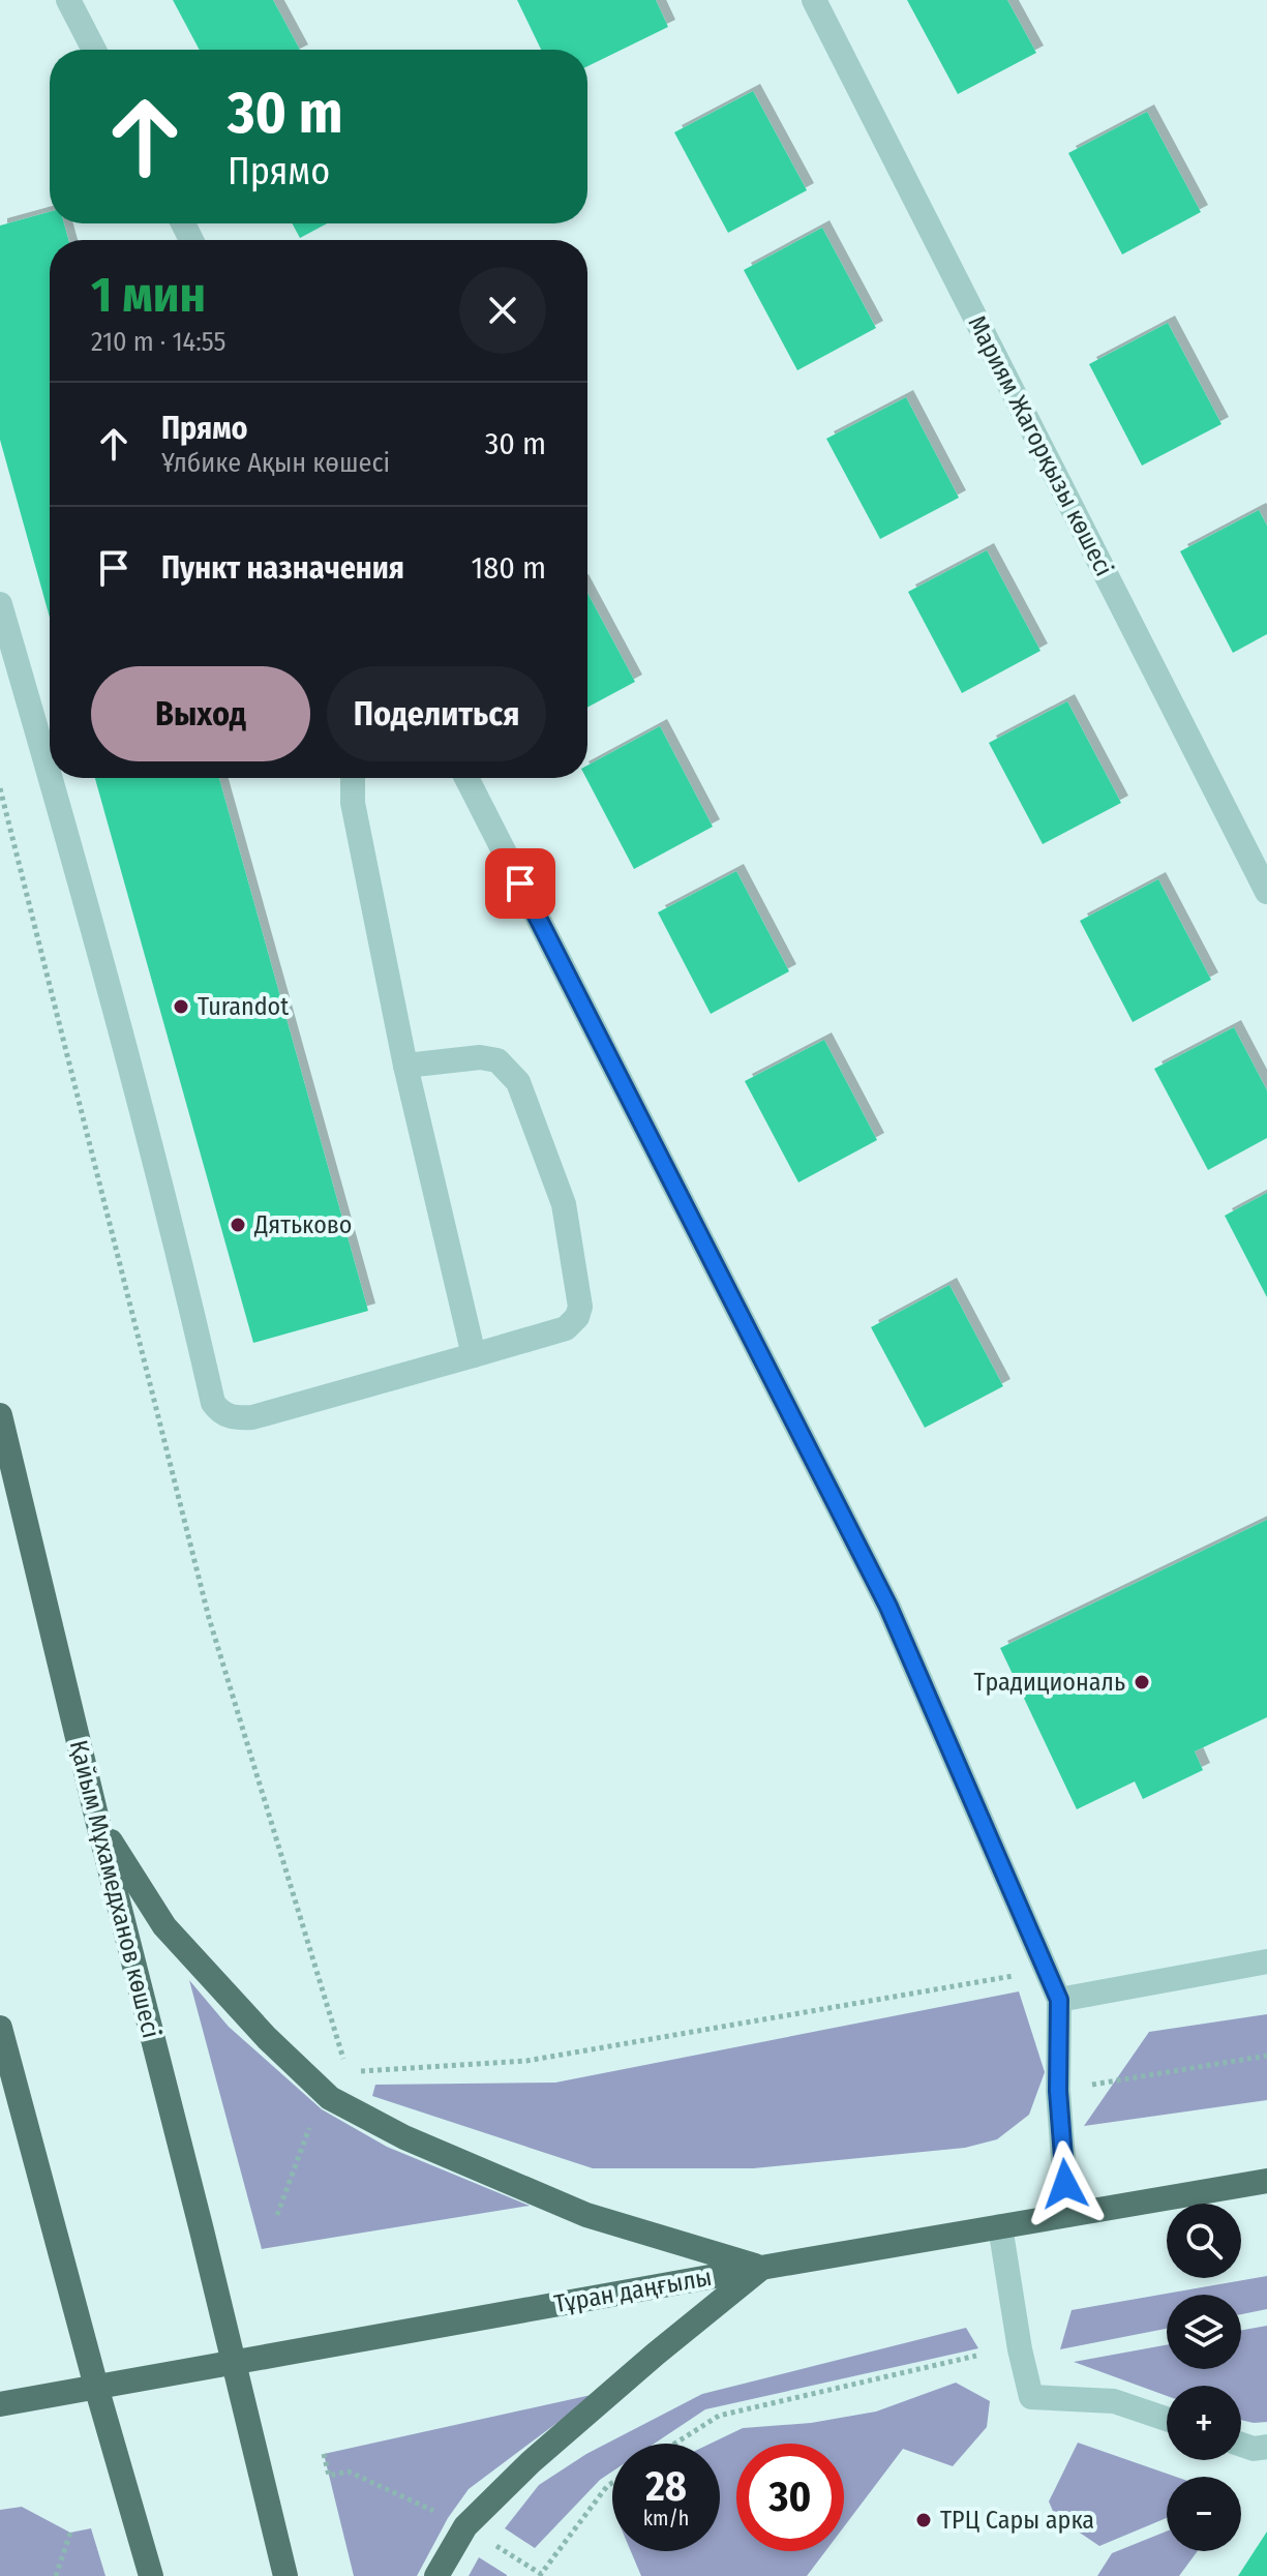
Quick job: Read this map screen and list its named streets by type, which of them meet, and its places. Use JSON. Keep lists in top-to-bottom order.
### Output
{
  "streets": {
    "main road": ["Қайым Мұхамедханов көшесі", "Тұран даңғылы"],
    "street": ["Мариям Жагорқызы көшесі"]
  },
  "crossings": [
    ["Қайым Мұхамедханов көшесі", "Тұран даңғылы"]
  ],
  "places": [
    "Turandot",
    "Дятьково",
    "Традициональ",
    "ТРЦ Сары арка"
  ],
  "page": {
    "turn": ["30 m", "Прямо"],
    "heading": ["1 мин", "210 m · 14:55"],
    "list": [
      {
        "name": "Прямо",
        "note": "Ұлбике Ақын көшесі",
        "value": "30 m"
      },
      {
        "name": "Пункт назначения",
        "value": "180 m"
      }
    ],
    "buttons": ["Выход", "Поделиться"],
    "map_buttons": ["+", "−"],
    "speed": "28 km/h",
    "limit": "30"
  }
}
